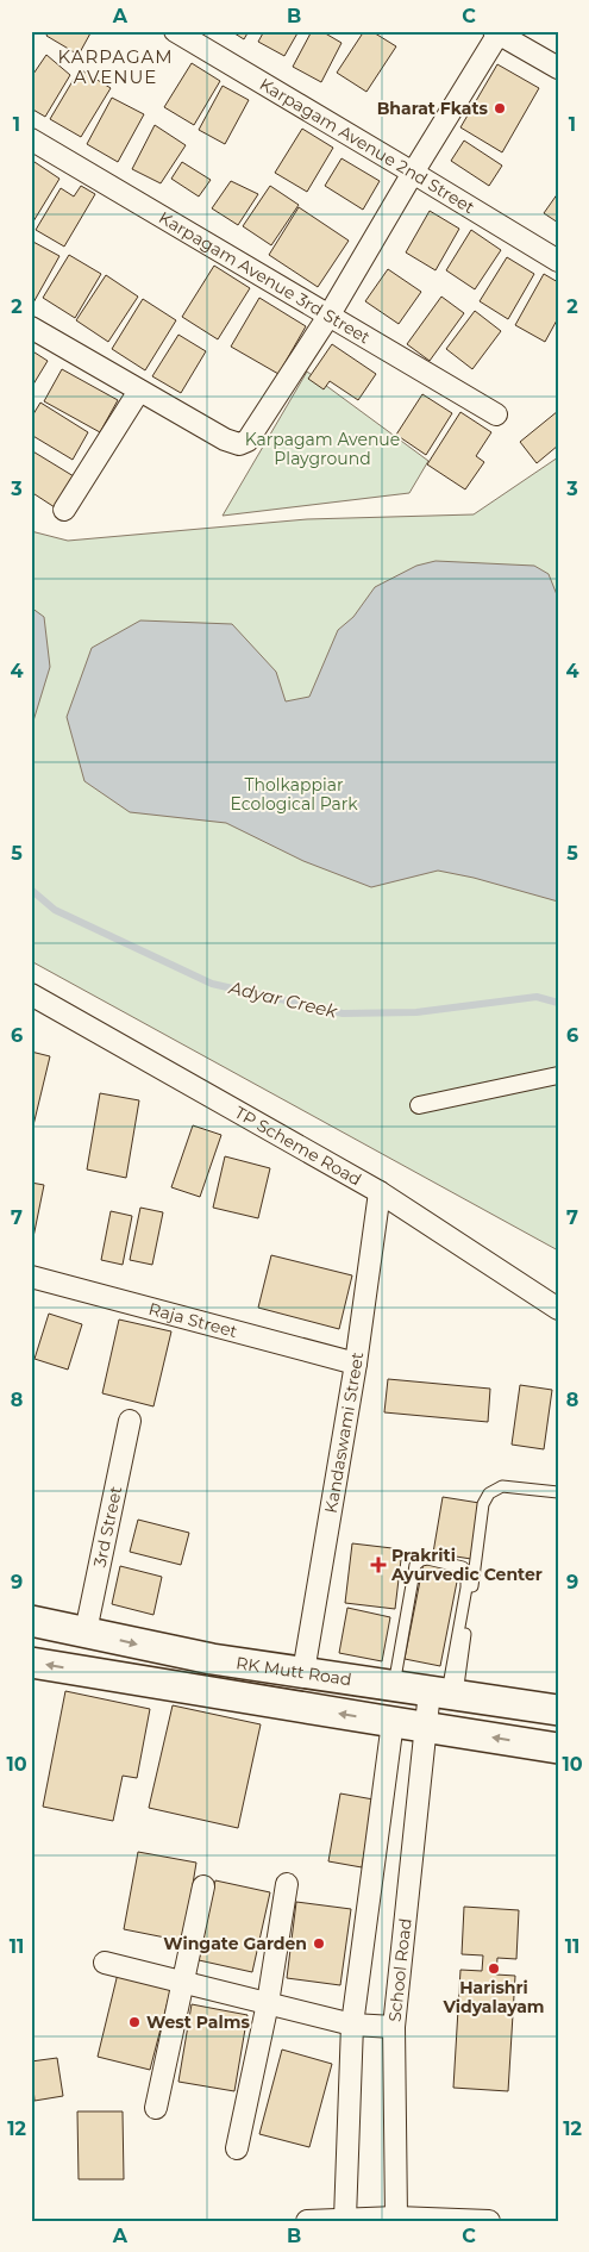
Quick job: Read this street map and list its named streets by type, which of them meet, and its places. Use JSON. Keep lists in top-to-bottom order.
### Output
{
  "streets": {
    "main road": ["RK Mutt Road"],
    "street": [
      "Karpagam Avenue 2nd Street",
      "Karpagam Avenue 3rd Street",
      "TP Scheme Road",
      "Raja Street",
      "Kandaswami Street",
      "3rd Street",
      "School Road"
    ]
  },
  "crossings": [
    ["TP Scheme Road", "Kandaswami Street"],
    ["Raja Street", "Kandaswami Street"],
    ["Kandaswami Street", "RK Mutt Road"],
    ["3rd Street", "RK Mutt Road"],
    ["RK Mutt Road", "School Road"]
  ],
  "districts": ["KARPAGAM AVENUE"],
  "water": ["Adyar Creek"],
  "parks": ["Karpagam Avenue Playground", "Tholkappiar Ecological Park"],
  "places": {
    "other": [
      "Bharat Fkats",
      "Wingate Garden",
      "Harishri Vidyalayam",
      "West Palms"
    ],
    "health": ["Prakriti Ayurvedic Center"]
  },
  "grid": {
    "columns": ["A", "B", "C"],
    "rows": [
      "1",
      "2",
      "3",
      "4",
      "5",
      "6",
      "7",
      "8",
      "9",
      "10",
      "11",
      "12"
    ]
  }
}
